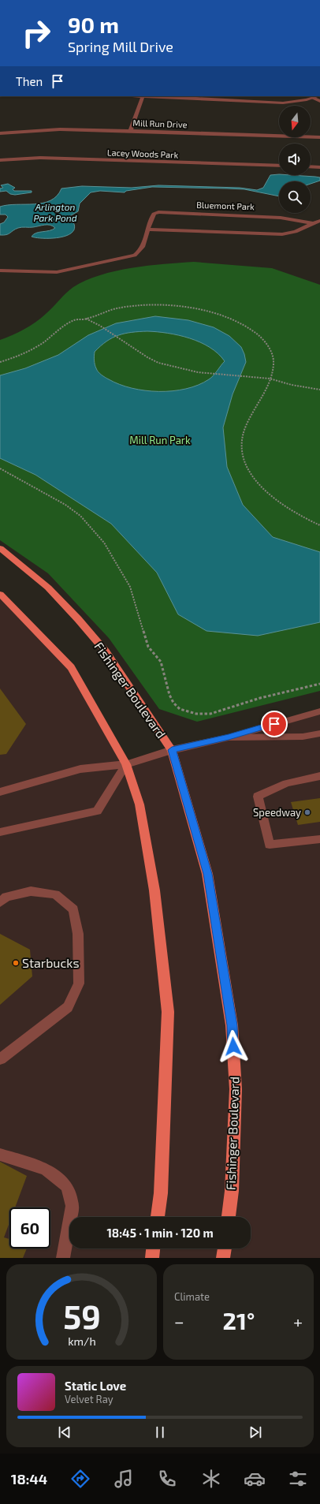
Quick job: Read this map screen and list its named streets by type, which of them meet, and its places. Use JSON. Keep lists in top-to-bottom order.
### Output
{
  "streets": {
    "main road": ["Fishinger Boulevard"],
    "street": ["Mill Run Drive", "Lacey Woods Park", "Bluemont Park"]
  },
  "water": ["Arlington Park Pond"],
  "parks": ["Mill Run Park"],
  "places": ["Speedway", "Starbucks"],
  "north": "bottom",
  "page": {
    "turn": ["90 m", "Spring Mill Drive"],
    "then": "Then",
    "limit": "60",
    "trip": "18:45 · 1 min · 120 m",
    "tile": "Climate",
    "heat": ["−", "21°", "+"],
    "song": ["Static Love", "Velvet Ray"],
    "tabs": "18:44",
    "gauge": ["59", "km/h"]
  }
}
